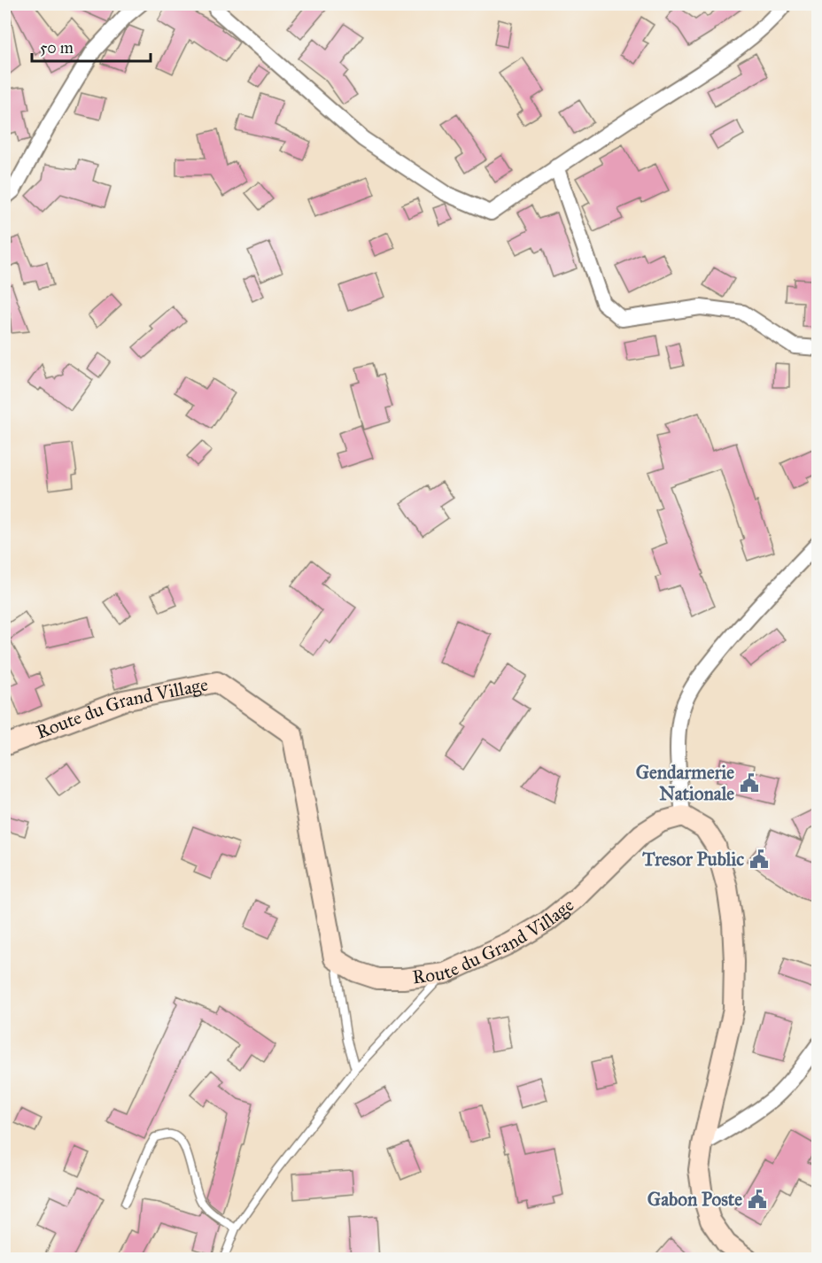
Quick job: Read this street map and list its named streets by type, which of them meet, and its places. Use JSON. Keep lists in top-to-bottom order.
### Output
{
  "streets": {
    "street": ["Route du Grand Village"]
  },
  "places": {
    "public building": ["Gendarmerie Nationale", "Tresor Public", "Gabon Poste"]
  },
  "scale_bar": "50 m"
}
